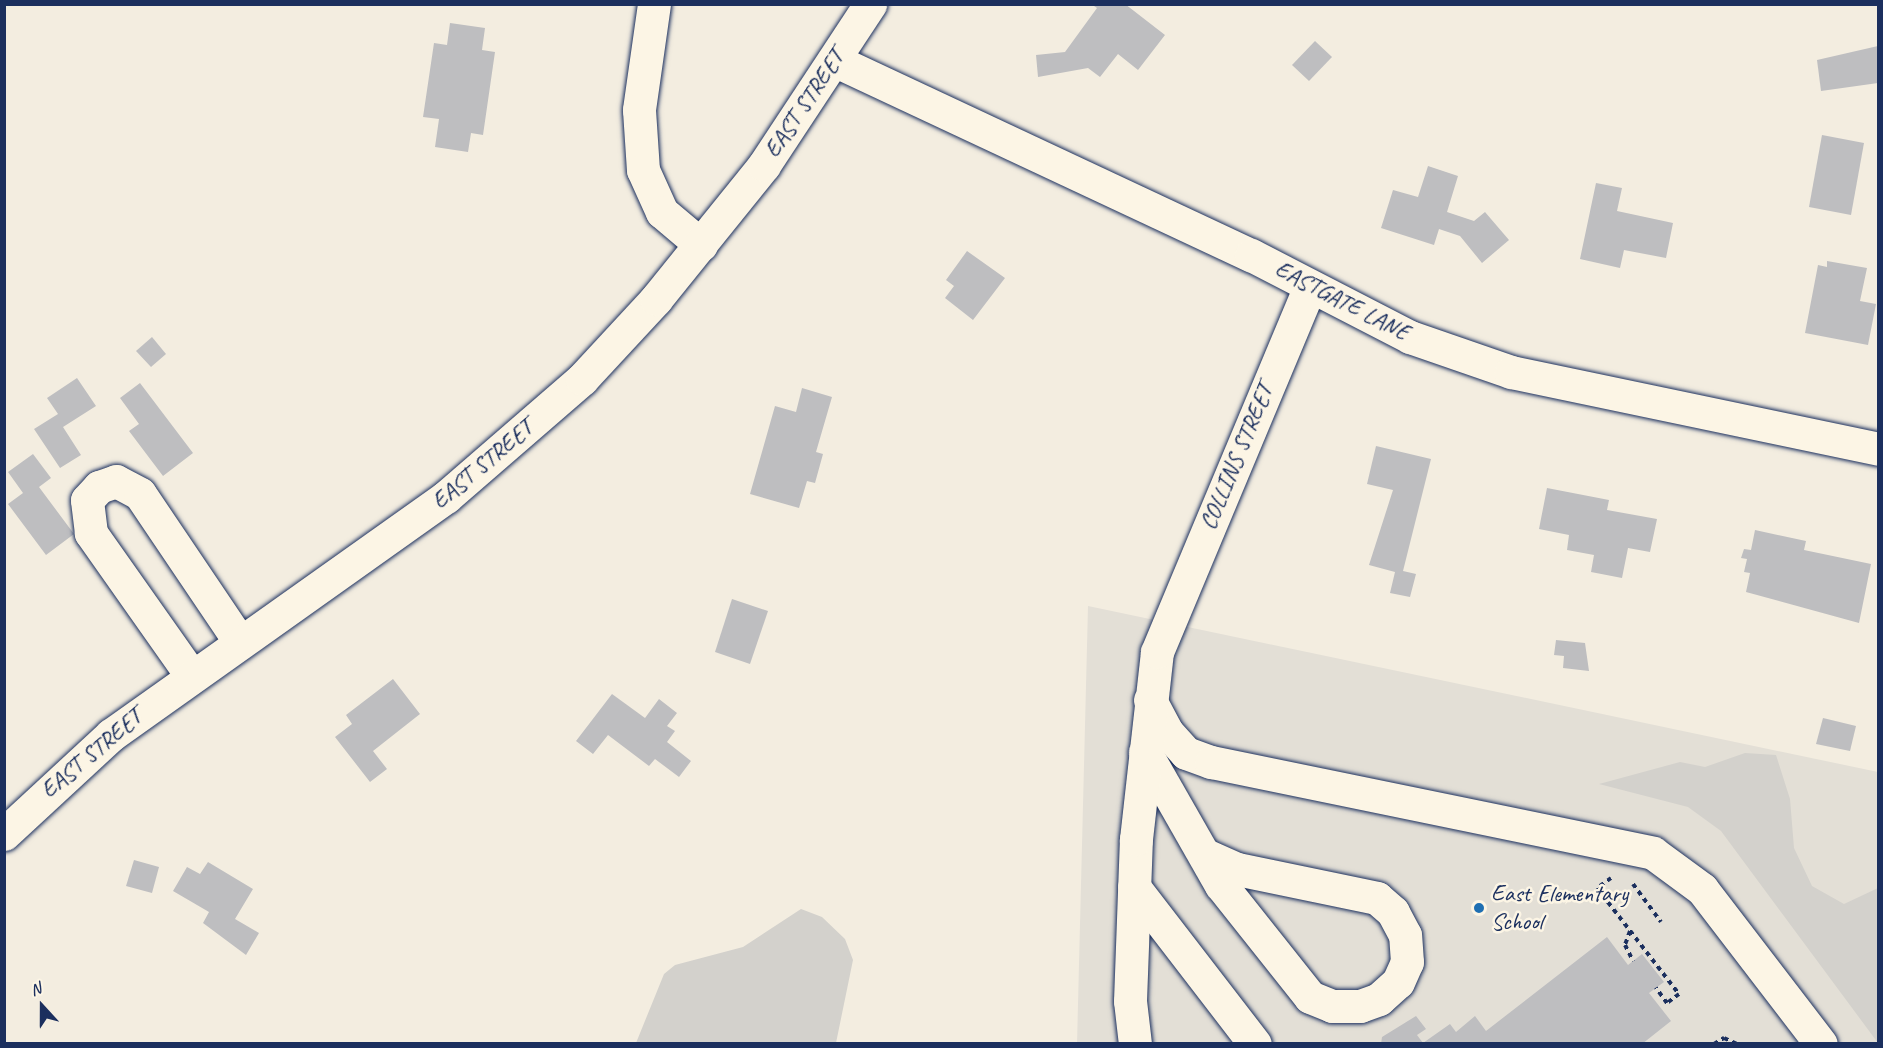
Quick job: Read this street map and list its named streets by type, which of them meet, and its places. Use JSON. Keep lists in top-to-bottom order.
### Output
{
  "streets": {
    "street": ["EAST STREET", "EASTGATE LANE", "COLLINS STREET"]
  },
  "crossings": [
    ["EAST STREET", "EASTGATE LANE"],
    ["EASTGATE LANE", "COLLINS STREET"]
  ],
  "places": ["East Elementary School"],
  "north": "top"
}
